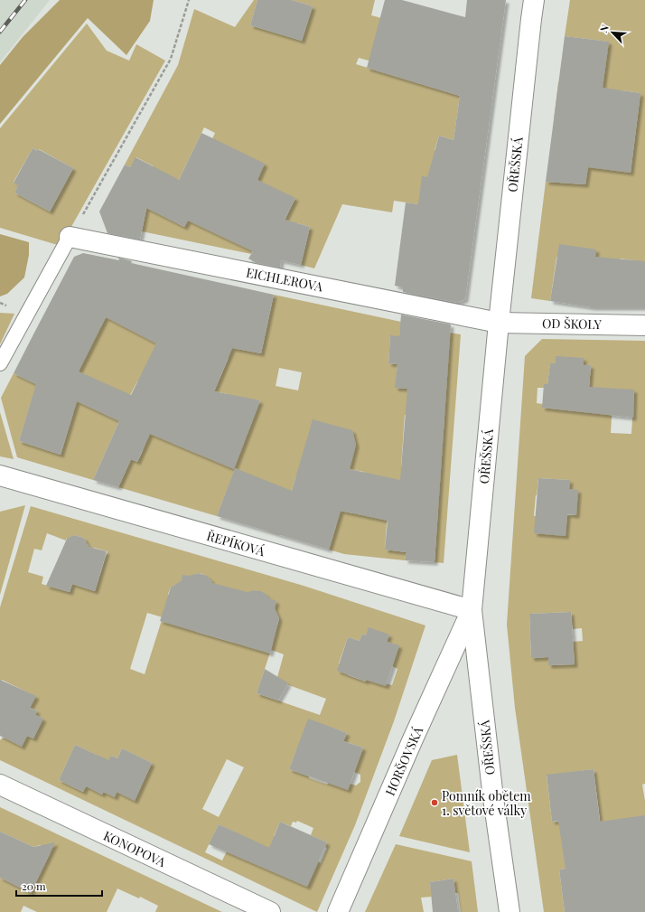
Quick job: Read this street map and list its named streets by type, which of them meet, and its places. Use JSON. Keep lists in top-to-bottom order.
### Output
{
  "streets": {
    "street": [
      "OŘEŠSKÁ",
      "EICHLEROVA",
      "OD ŠKOLY",
      "ŘEPÍKOVÁ",
      "HORŠOVSKÁ",
      "KONOPOVA"
    ]
  },
  "crossings": [
    ["OŘEŠSKÁ", "EICHLEROVA"],
    ["OŘEŠSKÁ", "OD ŠKOLY"],
    ["OŘEŠSKÁ", "ŘEPÍKOVÁ"],
    ["OŘEŠSKÁ", "HORŠOVSKÁ"],
    ["EICHLEROVA", "OD ŠKOLY"],
    ["ŘEPÍKOVÁ", "HORŠOVSKÁ"]
  ],
  "places": ["Pomník obětem 1. světové války"],
  "scale_bar": "20 m",
  "north": "top left"
}
